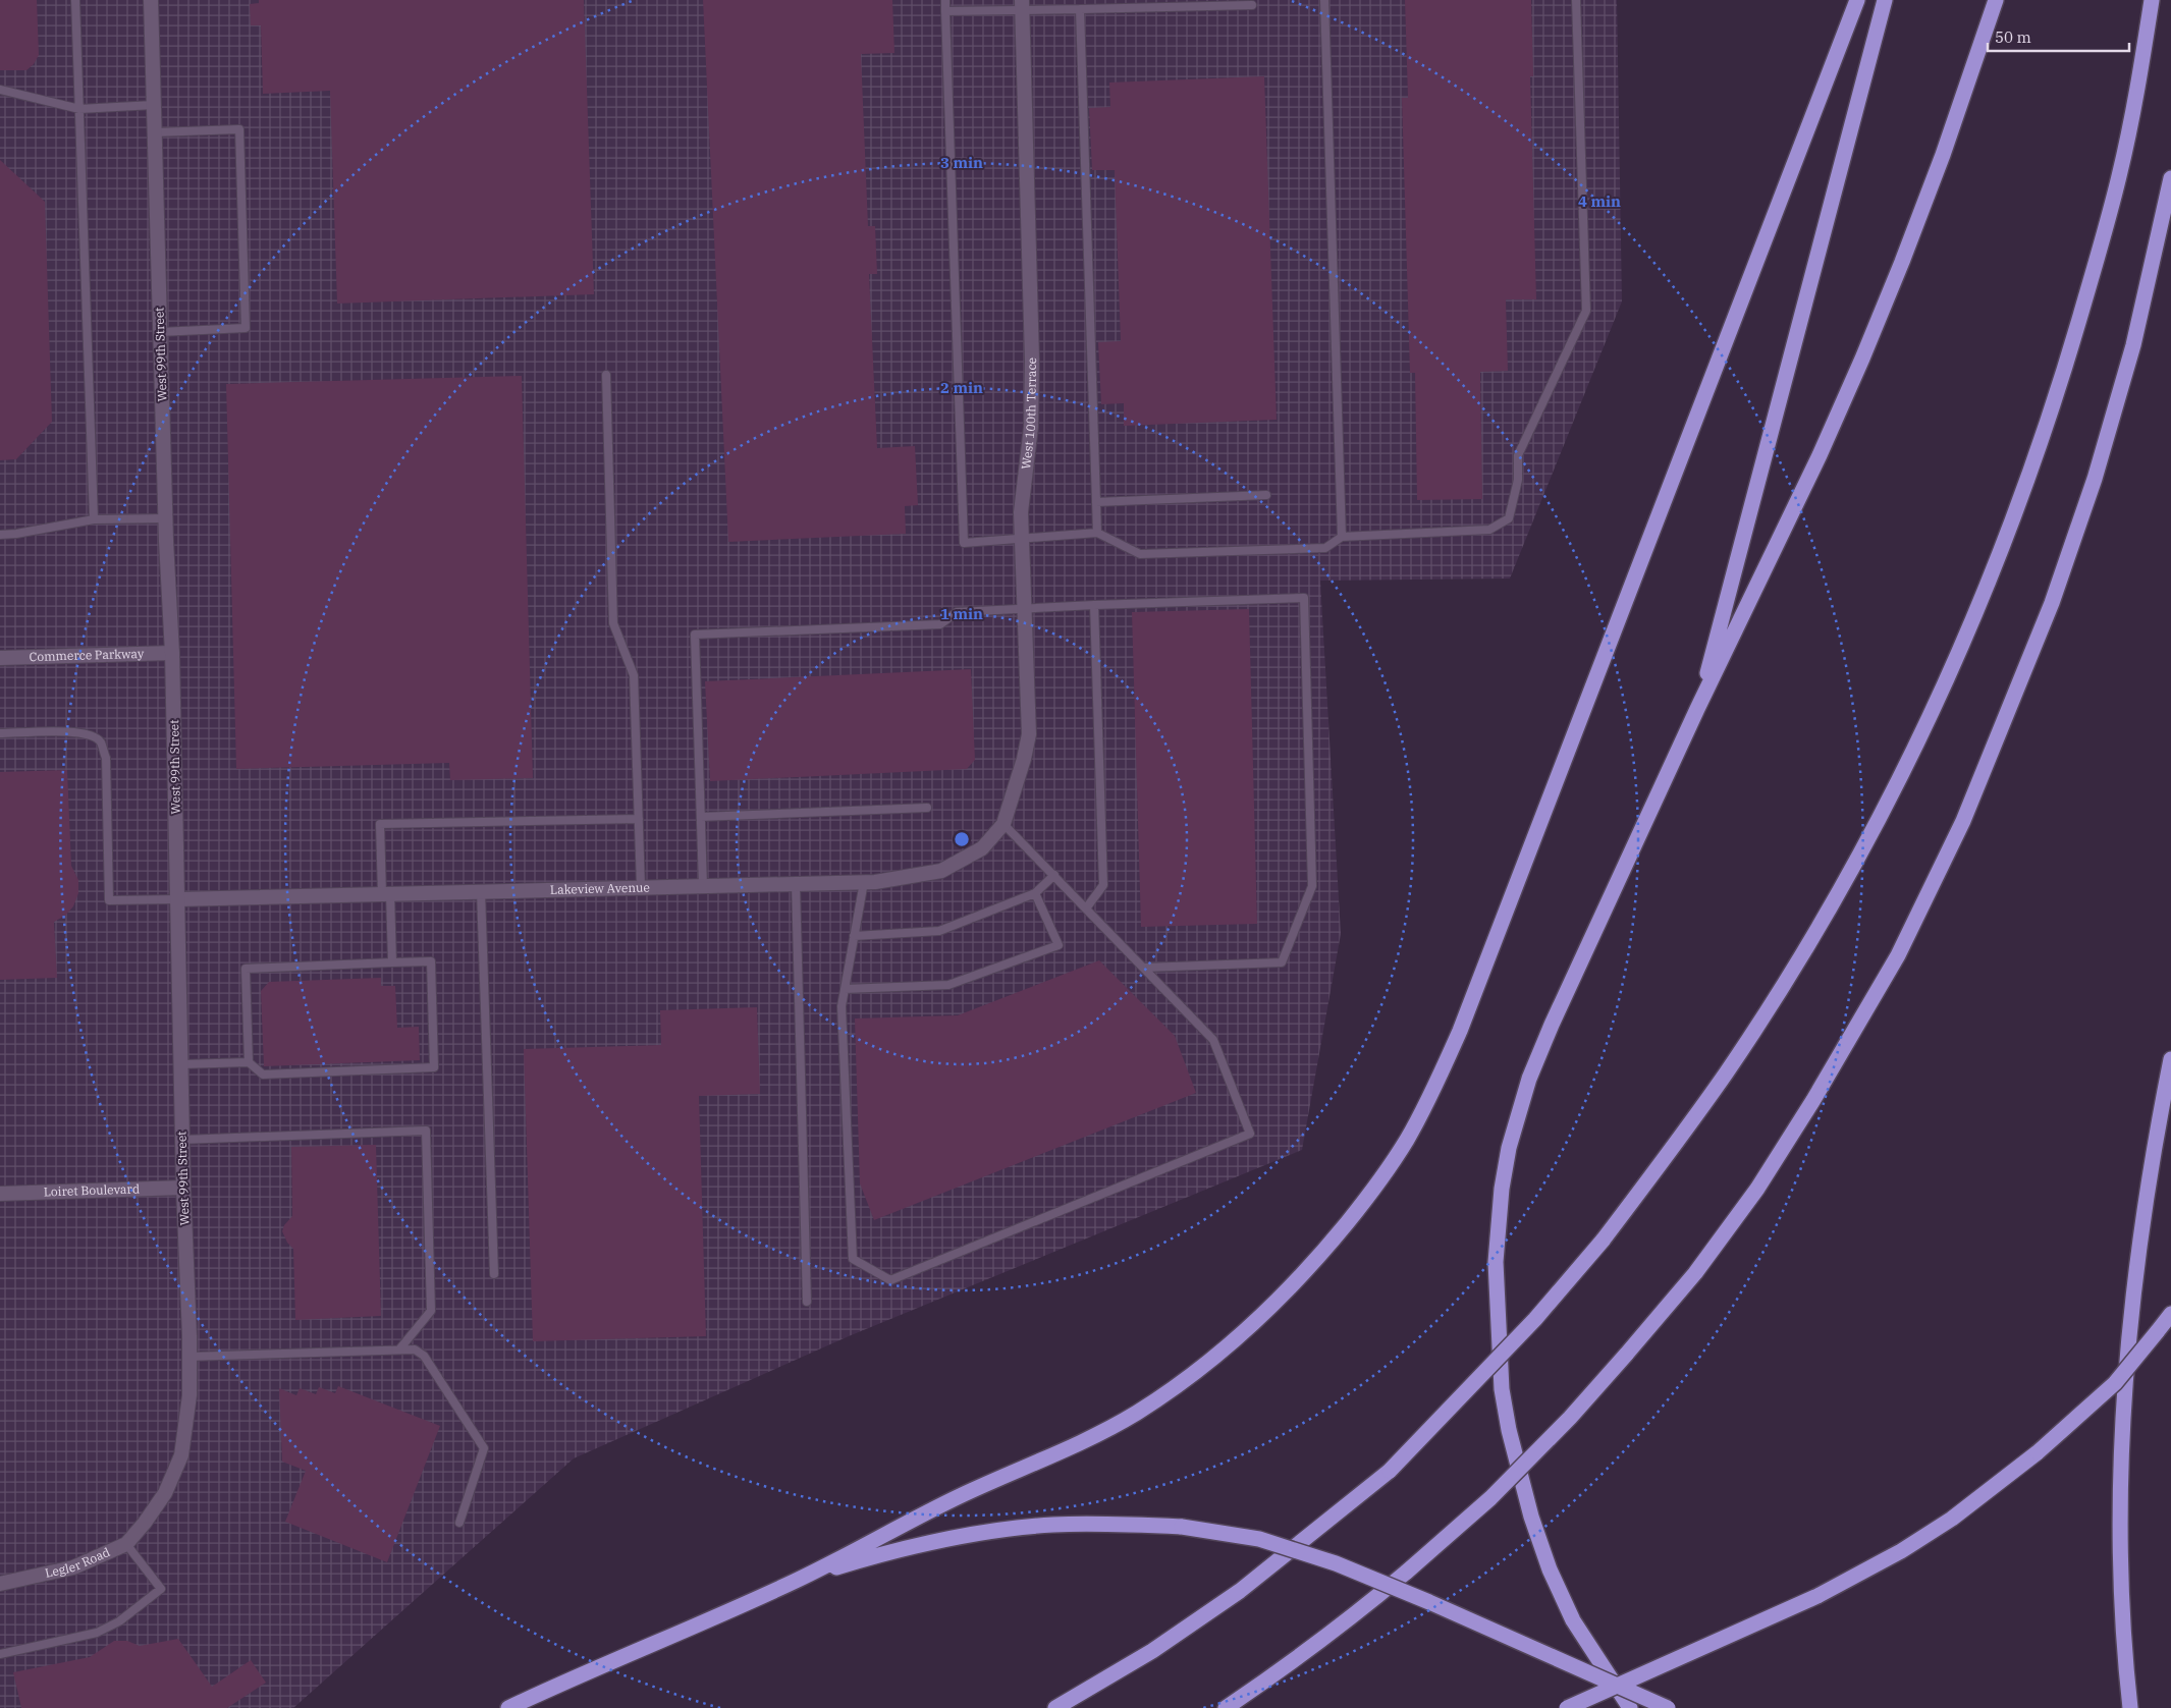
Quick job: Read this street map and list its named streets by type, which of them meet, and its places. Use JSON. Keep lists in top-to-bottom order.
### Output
{
  "streets": {
    "street": [
      "West 99th Street",
      "West 100th Terrace",
      "Commerce Parkway",
      "Lakeview Avenue",
      "Loiret Boulevard",
      "Legler Road"
    ]
  },
  "crossings": [
    ["West 99th Street", "Commerce Parkway"],
    ["West 99th Street", "Lakeview Avenue"],
    ["West 99th Street", "Loiret Boulevard"],
    ["West 99th Street", "Legler Road"],
    ["West 100th Terrace", "Lakeview Avenue"]
  ],
  "scale_bar": "50 m",
  "rings": [
    "3 min",
    "4 min",
    "2 min",
    "1 min"
  ]
}
